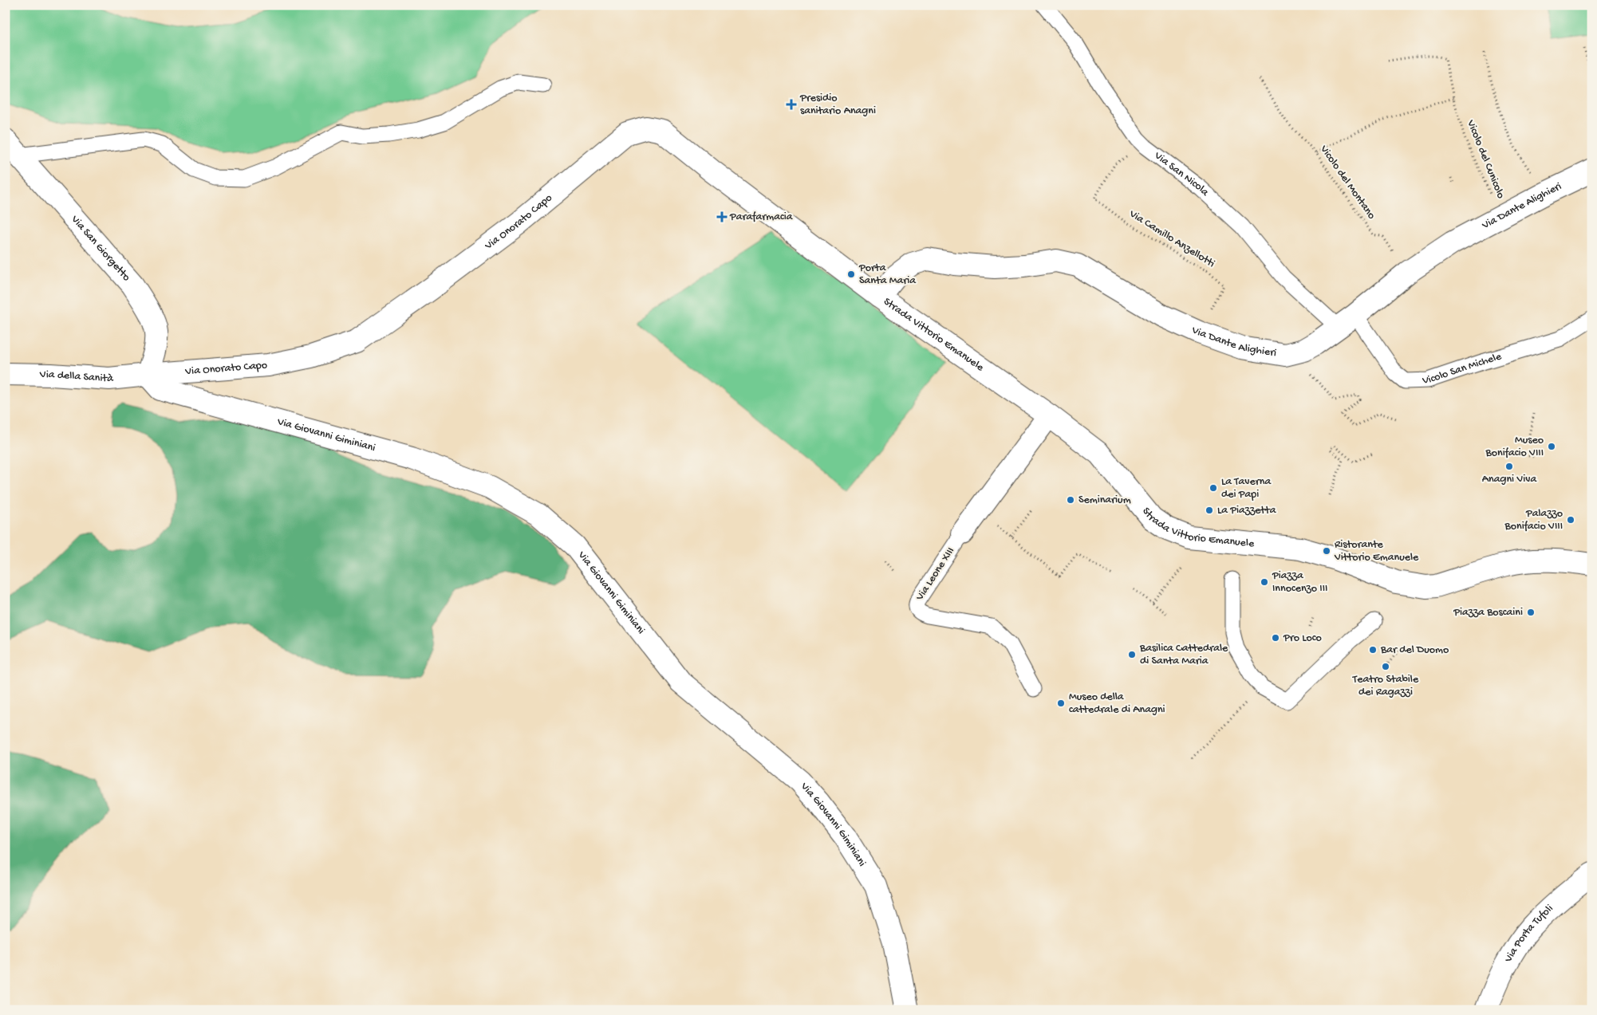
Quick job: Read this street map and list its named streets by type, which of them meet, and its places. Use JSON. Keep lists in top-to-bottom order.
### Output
{
  "streets": {
    "street": [
      "Via Dante Alighieri",
      "Via Onorato Capo",
      "Via San Giorgetto",
      "Strada Vittorio Emanuele",
      "Via della Sanità",
      "Via Giovanni Giminiani",
      "Via Leone XIII",
      "Via Porta Tufoli"
    ],
    "lane": ["Via San Nicola", "Vicolo San Michele"],
    "path": ["Vicolo del Cunicolo", "Vicolo del Montano", "Via Camillo Anzellotti"]
  },
  "crossings": [
    ["Via San Nicola", "Via Dante Alighieri"],
    ["Via San Nicola", "Via Camillo Anzellotti"],
    ["Vicolo del Montano", "Via Dante Alighieri"],
    ["Via Dante Alighieri", "Strada Vittorio Emanuele"],
    ["Via Dante Alighieri", "Vicolo San Michele"],
    ["Via Onorato Capo", "Via San Giorgetto"],
    ["Via Onorato Capo", "Strada Vittorio Emanuele"],
    ["Via Onorato Capo", "Via della Sanità"],
    ["Via Onorato Capo", "Via Giovanni Giminiani"],
    ["Via San Giorgetto", "Via della Sanità"],
    ["Via San Giorgetto", "Via Giovanni Giminiani"],
    ["Strada Vittorio Emanuele", "Via Leone XIII"],
    ["Via della Sanità", "Via Giovanni Giminiani"]
  ],
  "places": {
    "health": ["Presidio sanitario Anagni", "Parafarmacia"],
    "other": [
      "Porta Santa Maria",
      "Museo Bonifacio VIII",
      "Anagni Viva",
      "La Taverna dei Papi",
      "Seminarium",
      "La Piazzetta",
      "Palazzo Bonifacio VIII",
      "Ristorante Vittorio Emanuele",
      "Piazza Innocenzo III",
      "Piazza Boscaini",
      "Pro Loco",
      "Bar del Duomo",
      "Basilica Cattedrale di Santa Maria",
      "Teatro Stabile dei Ragazzi",
      "Museo della cattedrale di Anagni"
    ]
  }
}
